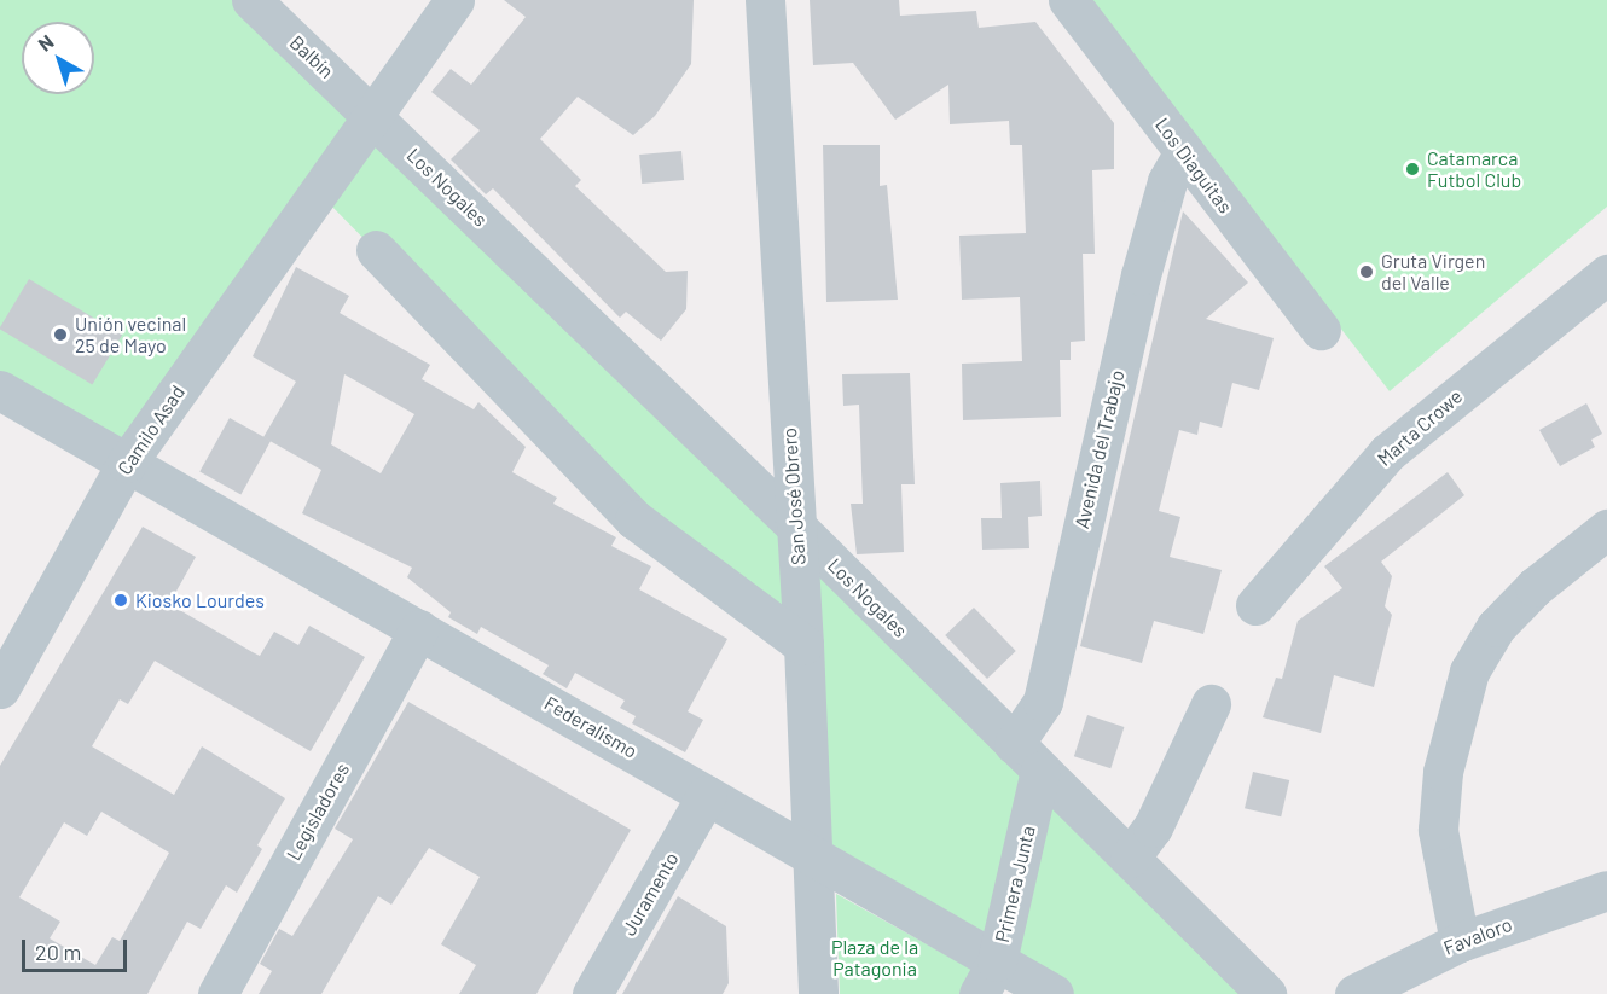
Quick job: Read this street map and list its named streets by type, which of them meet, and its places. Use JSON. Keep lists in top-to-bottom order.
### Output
{
  "streets": {
    "street": [
      "Balbín",
      "Los Diaguitas",
      "Los Nogales",
      "Marta Crowe",
      "Camilo Asad",
      "Avenida del Trabajo",
      "San José Obrero",
      "Federalismo",
      "Legisladores",
      "Primera Junta",
      "Juramento",
      "Favaloro"
    ]
  },
  "crossings": [
    ["Balbín", "Los Nogales"],
    ["Balbín", "Camilo Asad"],
    ["Los Diaguitas", "Avenida del Trabajo"],
    ["Los Nogales", "Camilo Asad"],
    ["Los Nogales", "Avenida del Trabajo"],
    ["Los Nogales", "San José Obrero"],
    ["Los Nogales", "Primera Junta"],
    ["Camilo Asad", "Federalismo"],
    ["Avenida del Trabajo", "Primera Junta"],
    ["San José Obrero", "Federalismo"],
    ["Federalismo", "Legisladores"],
    ["Federalismo", "Primera Junta"],
    ["Federalismo", "Juramento"]
  ],
  "parks": ["Plaza de la Patagonia"],
  "places": [
    "Catamarca Futbol Club",
    "Gruta Virgen del Valle",
    "Unión vecinal 25 de Mayo",
    "Kiosko Lourdes"
  ],
  "scale_bar": "20 m",
  "north": "top left"
}
